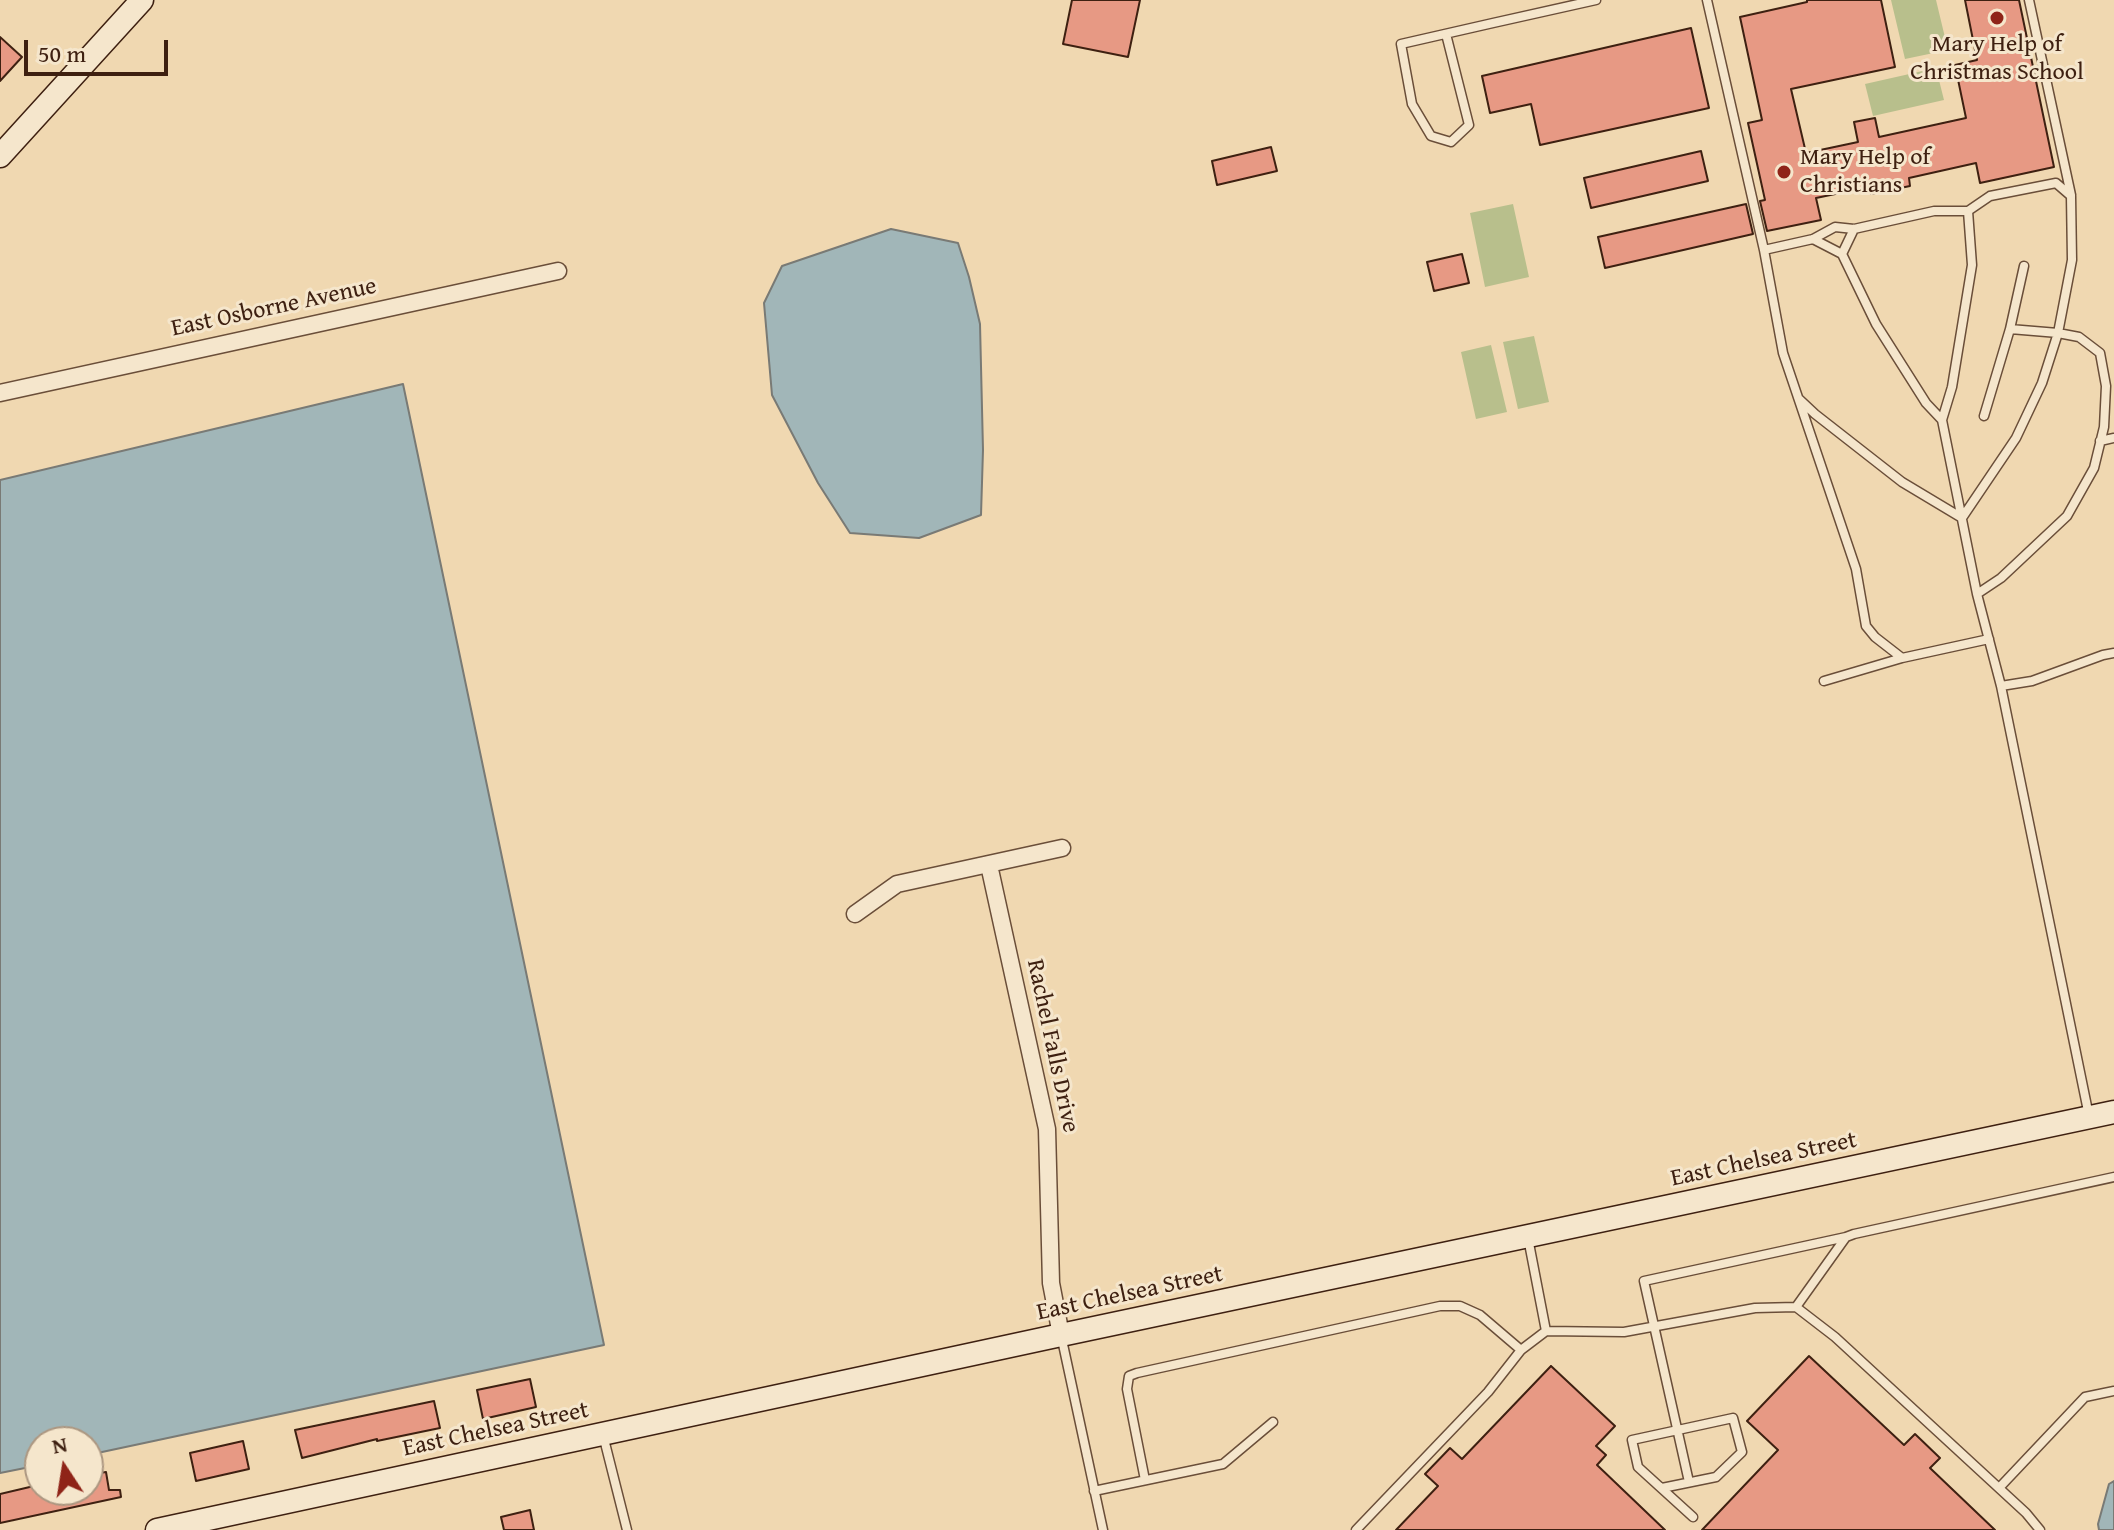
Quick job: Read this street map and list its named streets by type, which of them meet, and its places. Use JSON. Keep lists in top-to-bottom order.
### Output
{
  "streets": {
    "street": ["East Osborne Avenue", "Rachel Falls Drive", "East Chelsea Street"]
  },
  "crossings": [
    ["Rachel Falls Drive", "East Chelsea Street"]
  ],
  "places": ["Mary Help of Christmas School", "Mary Help of Christians"],
  "scale_bar": "50 m",
  "north": "top"
}
